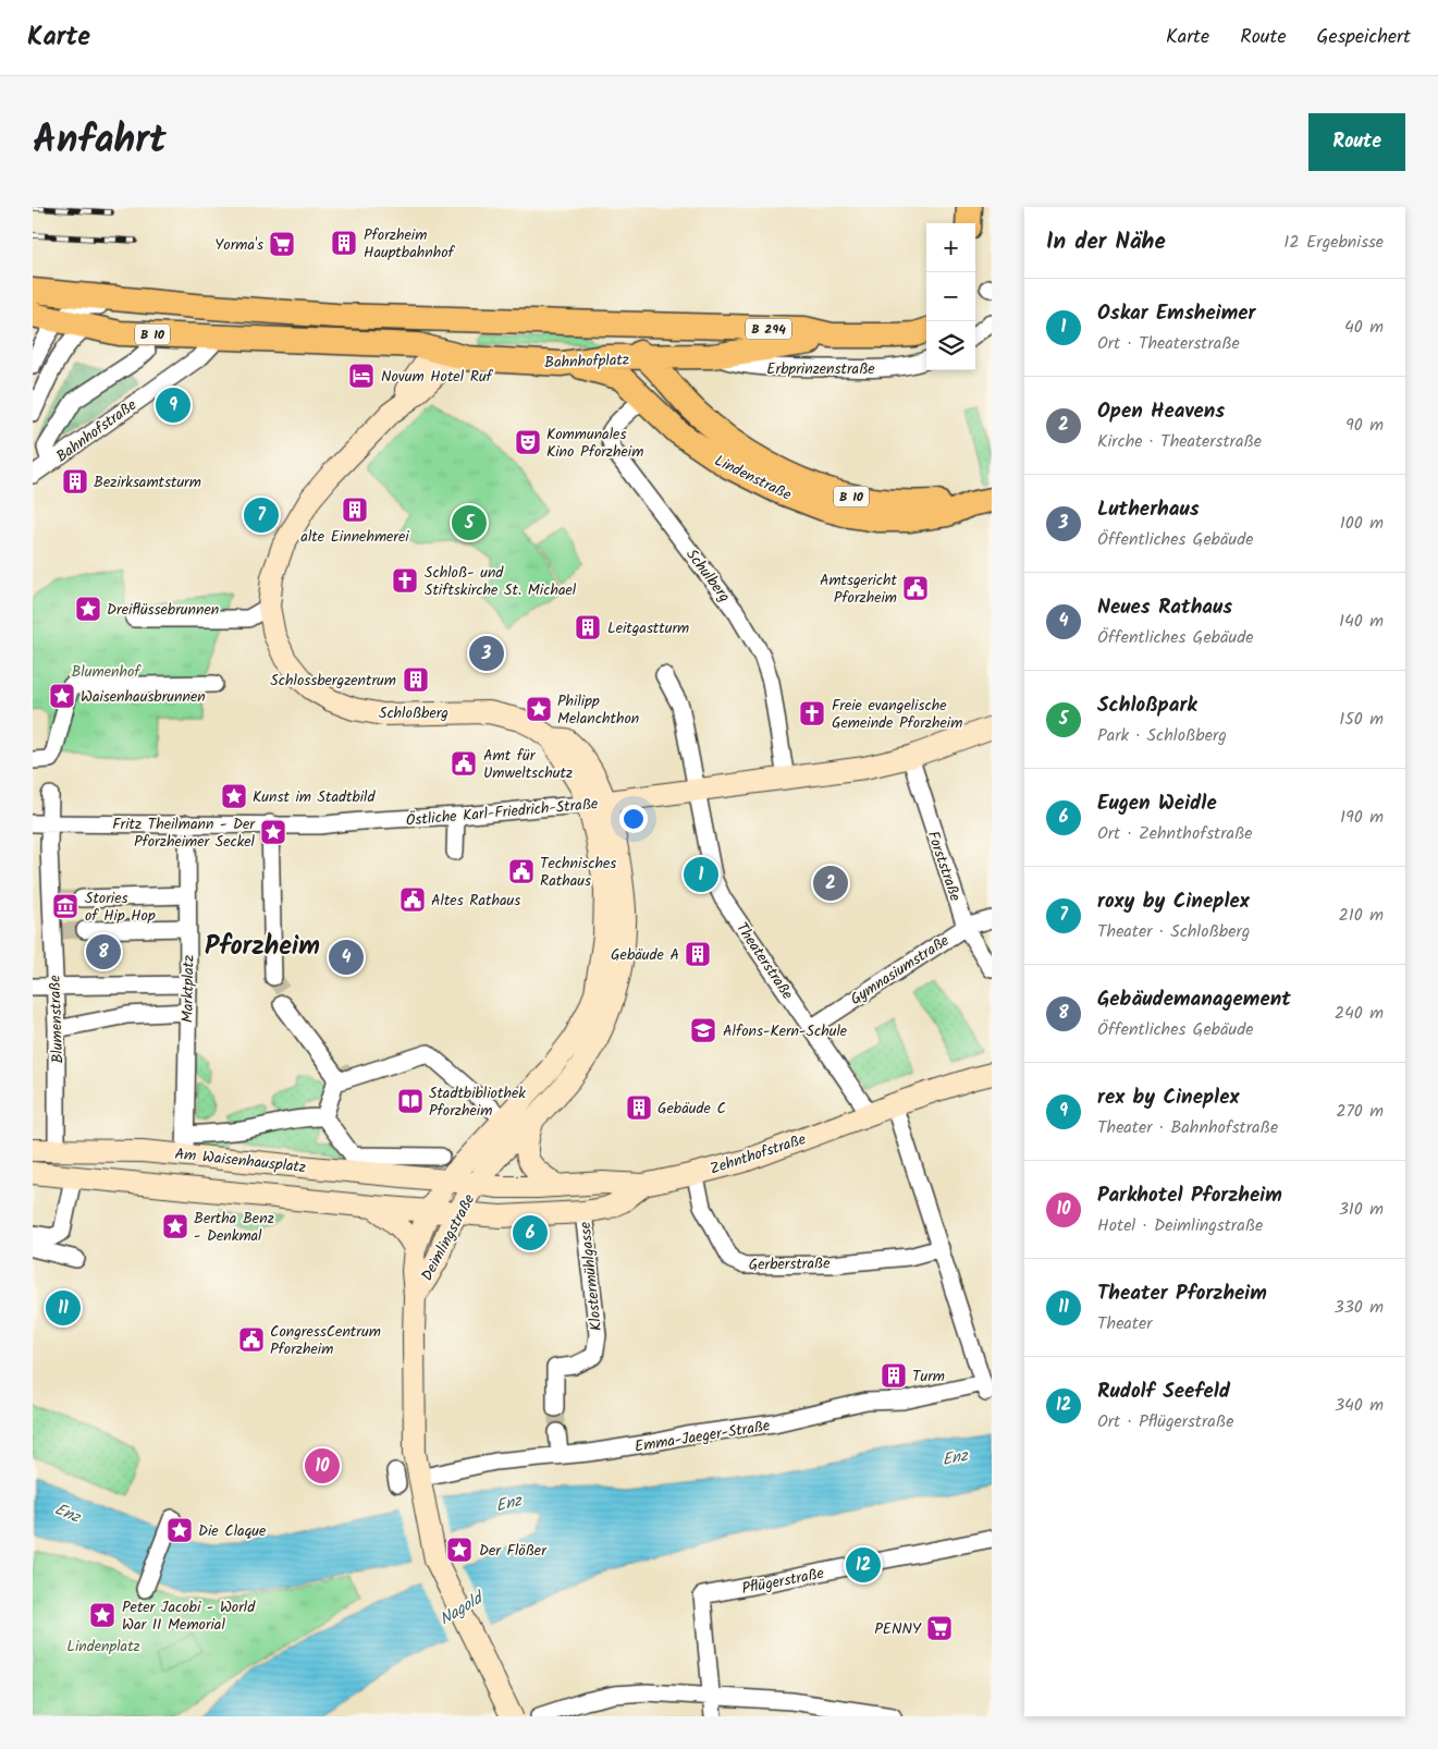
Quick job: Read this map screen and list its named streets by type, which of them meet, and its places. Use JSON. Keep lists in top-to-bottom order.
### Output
{
  "streets": {
    "main road": [
      "B 294",
      "B 10",
      "Bahnhofplatz",
      "Lindenstraße",
      "Schloßberg",
      "Östliche Karl-Friedrich-Straße",
      "Zehnthofstraße",
      "Am Waisenhausplatz",
      "Deimlingstraße"
    ],
    "street": [
      "Erbprinzenstraße",
      "Bahnhofstraße",
      "Schulberg",
      "Forststraße",
      "Theaterstraße",
      "Gymnasiumstraße",
      "Marktplatz",
      "Blumenstraße",
      "Gerberstraße",
      "Klostermühlgasse",
      "Emma-Jaeger-Straße",
      "Pflügerstraße"
    ]
  },
  "crossings": [
    ["B 294", "B 10"],
    ["B 294", "Bahnhofplatz"],
    ["B 294", "Erbprinzenstraße"],
    ["B 294", "Lindenstraße"],
    ["B 10", "Bahnhofplatz"],
    ["Bahnhofplatz", "Bahnhofstraße"],
    ["Bahnhofplatz", "Lindenstraße"],
    ["Bahnhofplatz", "Schloßberg"],
    ["Lindenstraße", "Schulberg"],
    ["Schulberg", "Östliche Karl-Friedrich-Straße"],
    ["Schloßberg", "Östliche Karl-Friedrich-Straße"],
    ["Schloßberg", "Deimlingstraße"],
    ["Östliche Karl-Friedrich-Straße", "Forststraße"],
    ["Östliche Karl-Friedrich-Straße", "Theaterstraße"],
    ["Östliche Karl-Friedrich-Straße", "Marktplatz"],
    ["Östliche Karl-Friedrich-Straße", "Blumenstraße"],
    ["Östliche Karl-Friedrich-Straße", "Deimlingstraße"],
    ["Forststraße", "Gymnasiumstraße"],
    ["Theaterstraße", "Gymnasiumstraße"],
    ["Theaterstraße", "Zehnthofstraße"],
    ["Marktplatz", "Am Waisenhausplatz"],
    ["Blumenstraße", "Am Waisenhausplatz"],
    ["Zehnthofstraße", "Am Waisenhausplatz"],
    ["Zehnthofstraße", "Deimlingstraße"],
    ["Zehnthofstraße", "Gerberstraße"],
    ["Zehnthofstraße", "Klostermühlgasse"],
    ["Am Waisenhausplatz", "Deimlingstraße"],
    ["Deimlingstraße", "Emma-Jaeger-Straße"],
    ["Gerberstraße", "Emma-Jaeger-Straße"]
  ],
  "districts": ["Pforzheim"],
  "water": ["Enz", "Nagold"],
  "parks": ["Blumenhof", "Lindenplatz"],
  "places": {
    "building": [
      "Pforzheim Hauptbahnhof",
      "Bezirksamtsturm",
      "alte Einnehmerei",
      "Leitgastturm",
      "Schlossbergzentrum",
      "Gebäude A",
      "Gebäude C",
      "Turm"
    ],
    "supermarket": ["Yorma's", "PENNY"],
    "hotel": ["Novum Hotel Ruf"],
    "theatre": ["Kommunales Kino Pforzheim"],
    "church": ["Schloß- und Stiftskirche St. Michael", "Freie evangelische Gemeinde Pforzheim"],
    "public building": [
      "Amtsgericht Pforzheim",
      "Amt für Umweltschutz",
      "Technisches Rathaus",
      "Altes Rathaus",
      "CongressCentrum Pforzheim"
    ],
    "place": [
      "Dreiflüssebrunnen",
      "Waisenhausbrunnen",
      "Philipp Melanchthon",
      "Kunst im Stadtbild",
      "Fritz Theilmann - Der Pforzheimer Seckel",
      "Bertha Benz - Denkmal",
      "Die Claque",
      "Der Flößer",
      "Peter Jacobi - World War II Memorial"
    ],
    "museum": ["Stories of Hip Hop"],
    "school or university": ["Alfons-Kern-Schule"],
    "library": ["Stadtbibliothek Pforzheim"]
  },
  "page": {
    "header": "Karte",
    "nav": ["Karte", "Route", "Gespeichert"],
    "title": "Anfahrt",
    "buttons": "Route",
    "heading": ["In der Nähe", "12 Ergebnisse"],
    "map_buttons": ["+", "−"],
    "list": [
      {
        "mark": "1",
        "name": "Oskar Emsheimer",
        "note": "Ort · Theaterstraße",
        "value": "40 m"
      },
      {
        "mark": "2",
        "name": "Open Heavens",
        "note": "Kirche · Theaterstraße",
        "value": "90 m"
      },
      {
        "mark": "3",
        "name": "Lutherhaus",
        "note": "Öffentliches Gebäude",
        "value": "100 m"
      },
      {
        "mark": "4",
        "name": "Neues Rathaus",
        "note": "Öffentliches Gebäude",
        "value": "140 m"
      },
      {
        "mark": "5",
        "name": "Schloßpark",
        "note": "Park · Schloßberg",
        "value": "150 m"
      },
      {
        "mark": "6",
        "name": "Eugen Weidle",
        "note": "Ort · Zehnthofstraße",
        "value": "190 m"
      },
      {
        "mark": "7",
        "name": "roxy by Cineplex",
        "note": "Theater · Schloßberg",
        "value": "210 m"
      },
      {
        "mark": "8",
        "name": "Gebäudemanagement",
        "note": "Öffentliches Gebäude",
        "value": "240 m"
      },
      {
        "mark": "9",
        "name": "rex by Cineplex",
        "note": "Theater · Bahnhofstraße",
        "value": "270 m"
      },
      {
        "mark": "10",
        "name": "Parkhotel Pforzheim",
        "note": "Hotel · Deimlingstraße",
        "value": "310 m"
      },
      {
        "mark": "11",
        "name": "Theater Pforzheim",
        "note": "Theater",
        "value": "330 m"
      },
      {
        "mark": "12",
        "name": "Rudolf Seefeld",
        "note": "Ort · Pflügerstraße",
        "value": "340 m"
      }
    ],
    "pins": [
      "9",
      "7",
      "5",
      "3",
      "1",
      "2",
      "8",
      "4",
      "6",
      "11",
      "10",
      "12"
    ]
  }
}
